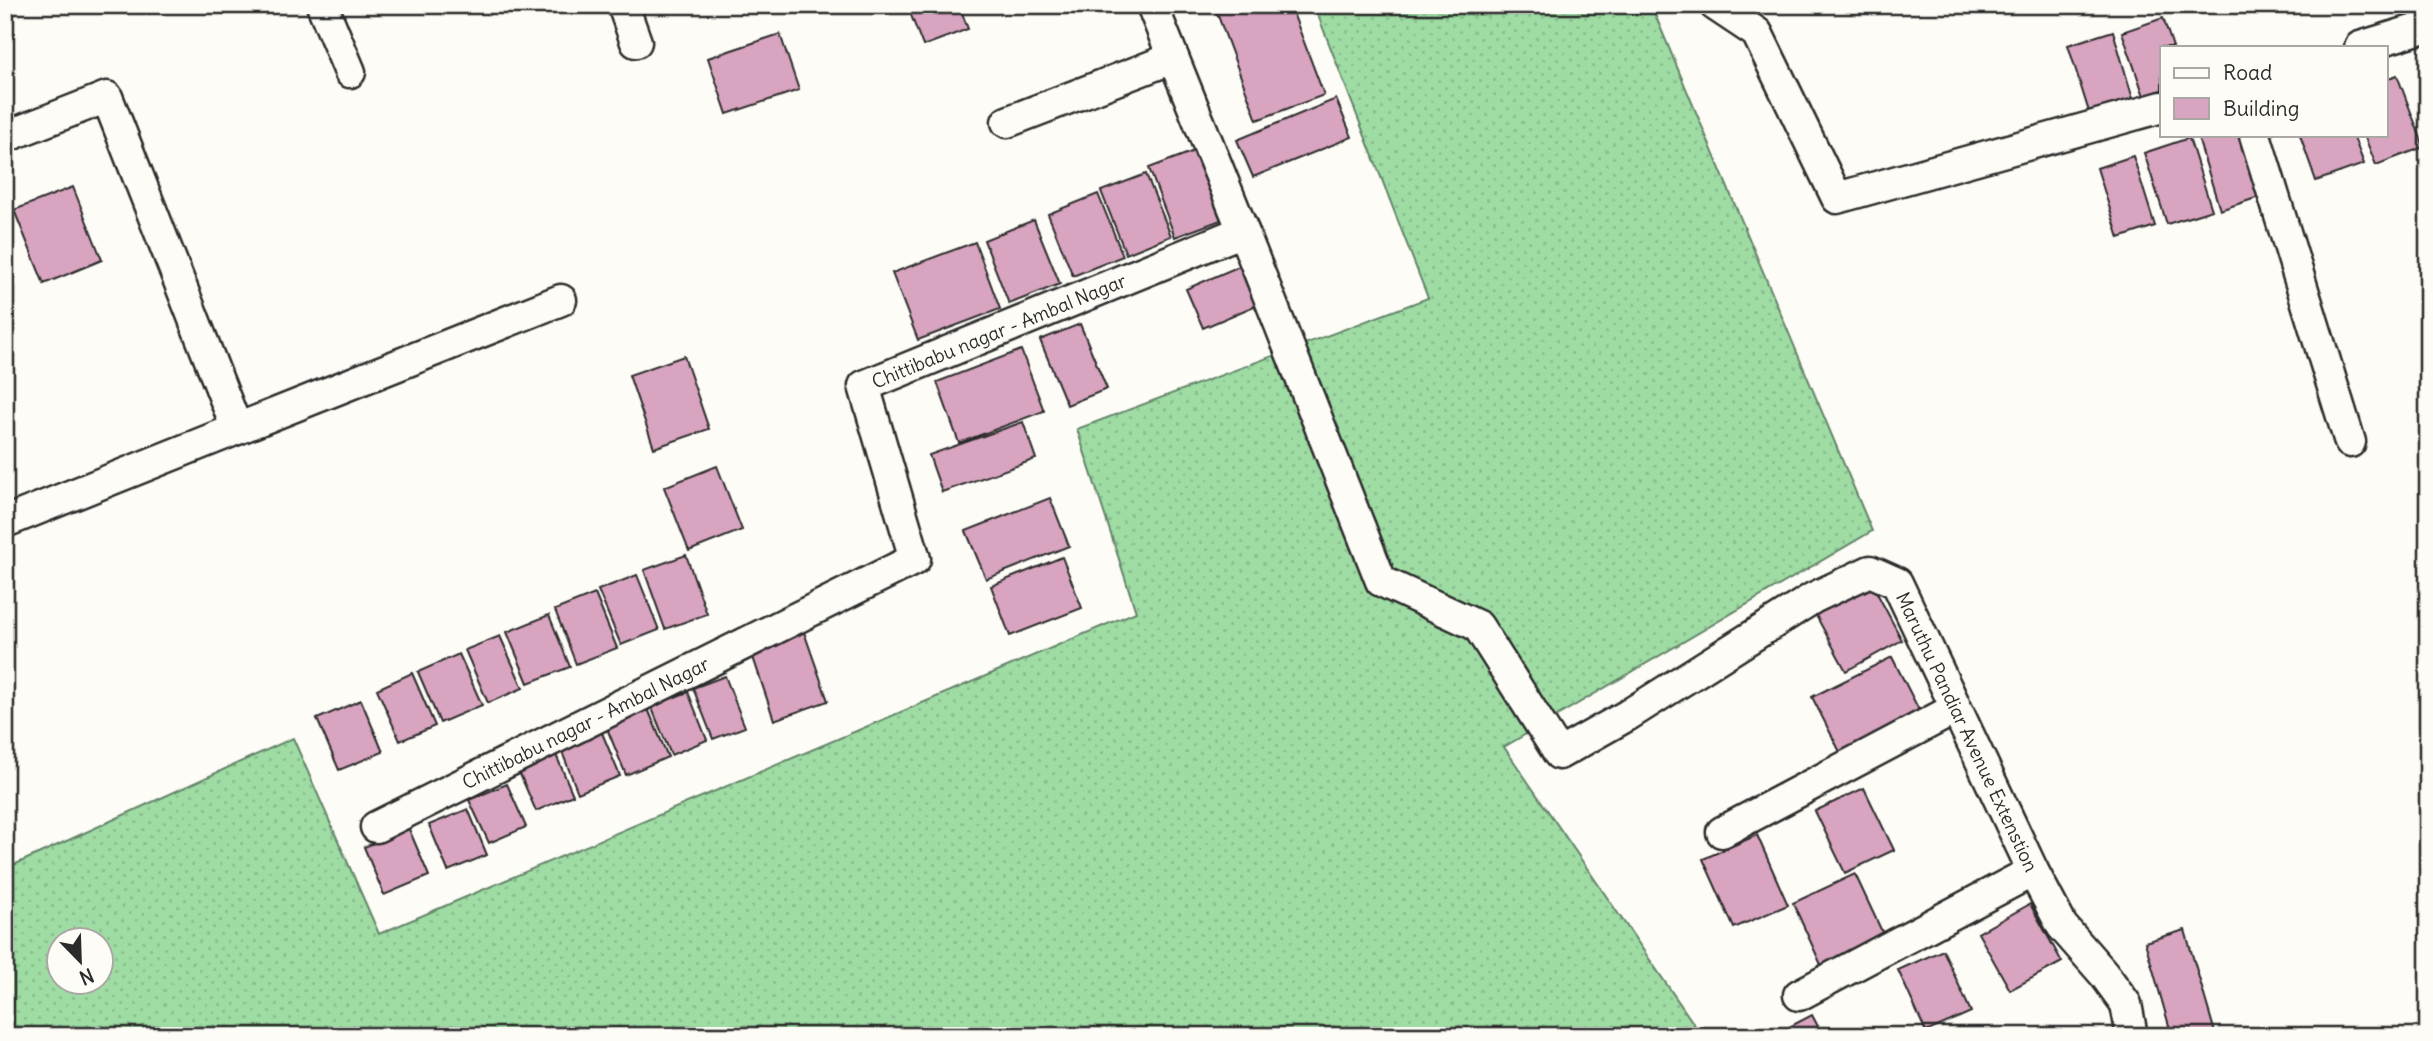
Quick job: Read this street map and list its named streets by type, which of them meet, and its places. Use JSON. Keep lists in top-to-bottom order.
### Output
{
  "streets": {
    "street": ["Chittibabu nagar - Ambal Nagar", "Maruthu Pandiar Avenue Extenstion"]
  },
  "crossings": [
    ["Chittibabu nagar - Ambal Nagar", "Maruthu Pandiar Avenue Extenstion"]
  ],
  "legend": ["Road", "Building"],
  "north": "bottom right"
}
